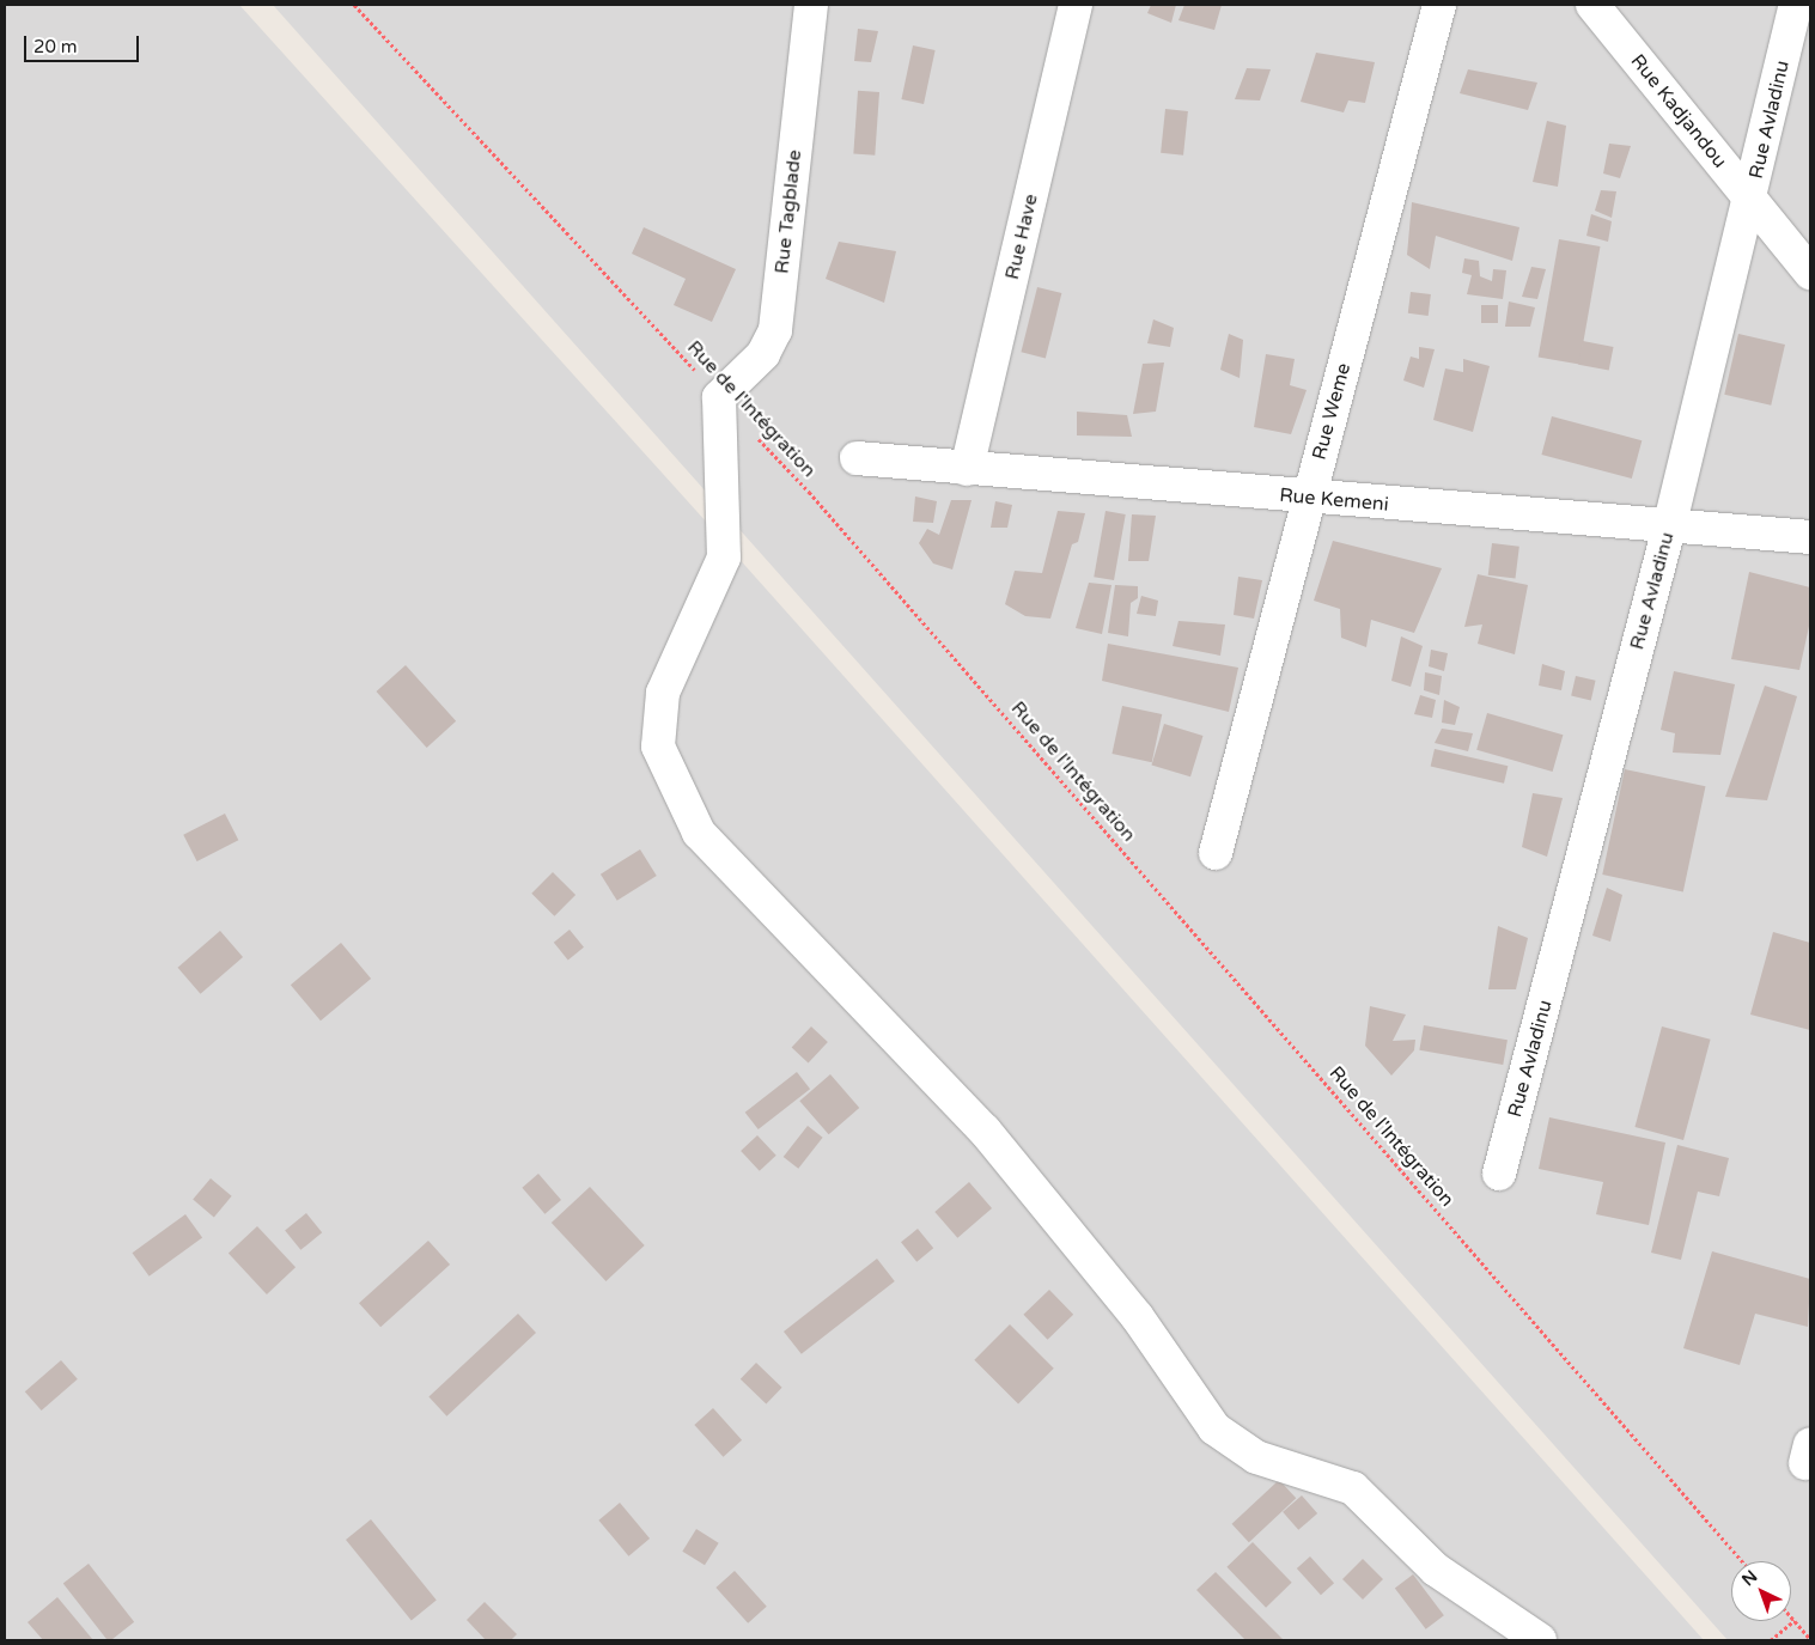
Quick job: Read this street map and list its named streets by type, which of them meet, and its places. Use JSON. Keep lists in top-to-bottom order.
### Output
{
  "streets": {
    "street": [
      "Rue Kadjandou",
      "Rue Avladinu",
      "Rue Tagblade",
      "Rue Have",
      "Rue Weme",
      "Rue Kemeni"
    ],
    "path": ["Rue de l'Intégration"]
  },
  "crossings": [
    ["Rue Kadjandou", "Rue Avladinu"],
    ["Rue Avladinu", "Rue Kemeni"],
    ["Rue Tagblade", "Rue de l'Intégration"],
    ["Rue Have", "Rue Kemeni"],
    ["Rue Weme", "Rue Kemeni"]
  ],
  "scale_bar": "20 m",
  "north": "top left"
}
